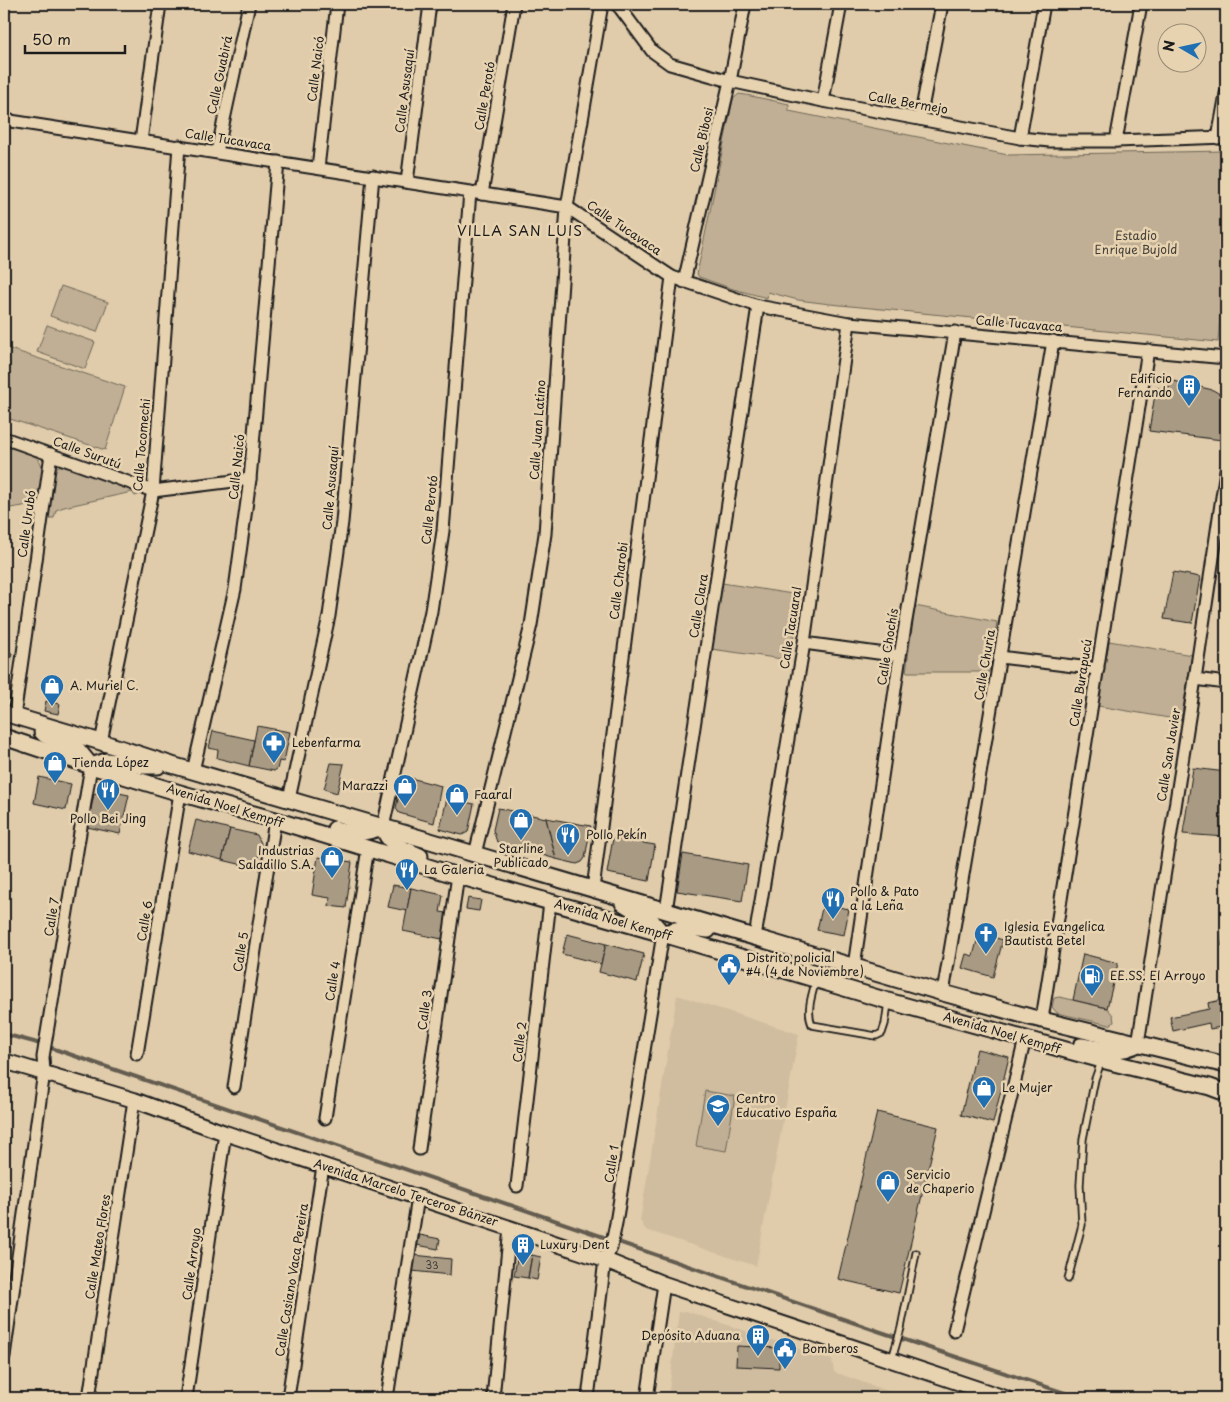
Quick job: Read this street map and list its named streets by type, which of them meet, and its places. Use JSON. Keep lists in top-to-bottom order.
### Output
{
  "streets": {
    "main road": ["Avenida Noel Kempff"],
    "street": [
      "Calle Naicó",
      "Calle Guabirá",
      "Calle Asusaquí",
      "Calle Perotó",
      "Calle Bermejo",
      "Calle Tucavaca",
      "Calle Bibosi",
      "Calle Juan Latino",
      "Calle Tocomechi",
      "Calle Surutú",
      "Calle Urubó",
      "Calle Charobi",
      "Calle Clara",
      "Calle Tacuaral",
      "Calle Chochís",
      "Calle Churia",
      "Calle Burapucú",
      "Calle San Javier",
      "Calle 7",
      "Calle 6",
      "Calle 5",
      "Calle 4",
      "Calle 3",
      "Calle 2",
      "Calle 1",
      "Avenida Marcelo Terceros Bánzer",
      "Calle Mateo Flores",
      "Calle Arroyo",
      "Calle Casiano Vaca Pereira"
    ]
  },
  "crossings": [
    ["Calle Naicó", "Calle Tucavaca"],
    ["Calle Naicó", "Calle Surutú"],
    ["Calle Naicó", "Avenida Noel Kempff"],
    ["Calle Guabirá", "Calle Tucavaca"],
    ["Calle Asusaquí", "Calle Tucavaca"],
    ["Calle Asusaquí", "Avenida Noel Kempff"],
    ["Calle Perotó", "Calle Tucavaca"],
    ["Calle Perotó", "Avenida Noel Kempff"],
    ["Calle Bermejo", "Calle Bibosi"],
    ["Calle Tucavaca", "Calle Bibosi"],
    ["Calle Tucavaca", "Calle Juan Latino"],
    ["Calle Tucavaca", "Calle Tocomechi"],
    ["Calle Tucavaca", "Calle Charobi"],
    ["Calle Tucavaca", "Calle Clara"],
    ["Calle Tucavaca", "Calle Tacuaral"],
    ["Calle Tucavaca", "Calle Chochís"],
    ["Calle Tucavaca", "Calle Churia"],
    ["Calle Tucavaca", "Calle Burapucú"],
    ["Calle Juan Latino", "Avenida Noel Kempff"],
    ["Calle Tocomechi", "Calle Surutú"],
    ["Calle Tocomechi", "Avenida Noel Kempff"],
    ["Calle Surutú", "Calle Urubó"],
    ["Calle Urubó", "Avenida Noel Kempff"],
    ["Calle Charobi", "Avenida Noel Kempff"],
    ["Calle Clara", "Avenida Noel Kempff"],
    ["Calle Tacuaral", "Avenida Noel Kempff"],
    ["Calle Chochís", "Avenida Noel Kempff"],
    ["Calle Churia", "Avenida Noel Kempff"],
    ["Calle Burapucú", "Avenida Noel Kempff"],
    ["Calle San Javier", "Avenida Noel Kempff"],
    ["Avenida Noel Kempff", "Calle 7"],
    ["Avenida Noel Kempff", "Calle 6"],
    ["Avenida Noel Kempff", "Calle 5"],
    ["Avenida Noel Kempff", "Calle 4"],
    ["Avenida Noel Kempff", "Calle 3"],
    ["Avenida Noel Kempff", "Calle 2"],
    ["Avenida Noel Kempff", "Calle 1"],
    ["Calle 7", "Avenida Marcelo Terceros Bánzer"],
    ["Calle 1", "Avenida Marcelo Terceros Bánzer"],
    ["Avenida Marcelo Terceros Bánzer", "Calle Mateo Flores"],
    ["Avenida Marcelo Terceros Bánzer", "Calle Arroyo"],
    ["Avenida Marcelo Terceros Bánzer", "Calle Casiano Vaca Pereira"]
  ],
  "districts": ["VILLA SAN LUIS"],
  "parks": ["Estadio Enrique Bujold"],
  "places": {
    "building": ["Edificio Fernando", "Luxury Dent", "Depósito Aduana"],
    "shop": [
      "A. Muriel C.",
      "Tienda López",
      "Marazzi",
      "Faaral",
      "Starline Publicado",
      "Industrias Saladillo S.A.",
      "Le Mujer",
      "Servicio de Chaperio"
    ],
    "pharmacy": ["Lebenfarma"],
    "restaurant": [
      "Pollo Bei Jing",
      "Pollo Pekín",
      "La Galeria",
      "Pollo & Pato a la Leña"
    ],
    "church": ["Iglesia Evangelica Bautista Betel"],
    "public building": ["Distrito policial #4 (4 de Noviembre)", "Bomberos"],
    "fuel station": ["EE.SS. El Arroyo"],
    "school or university": ["Centro Educativo España"]
  },
  "house_numbers": ["33"],
  "scale_bar": "50 m",
  "north": "left"
}
